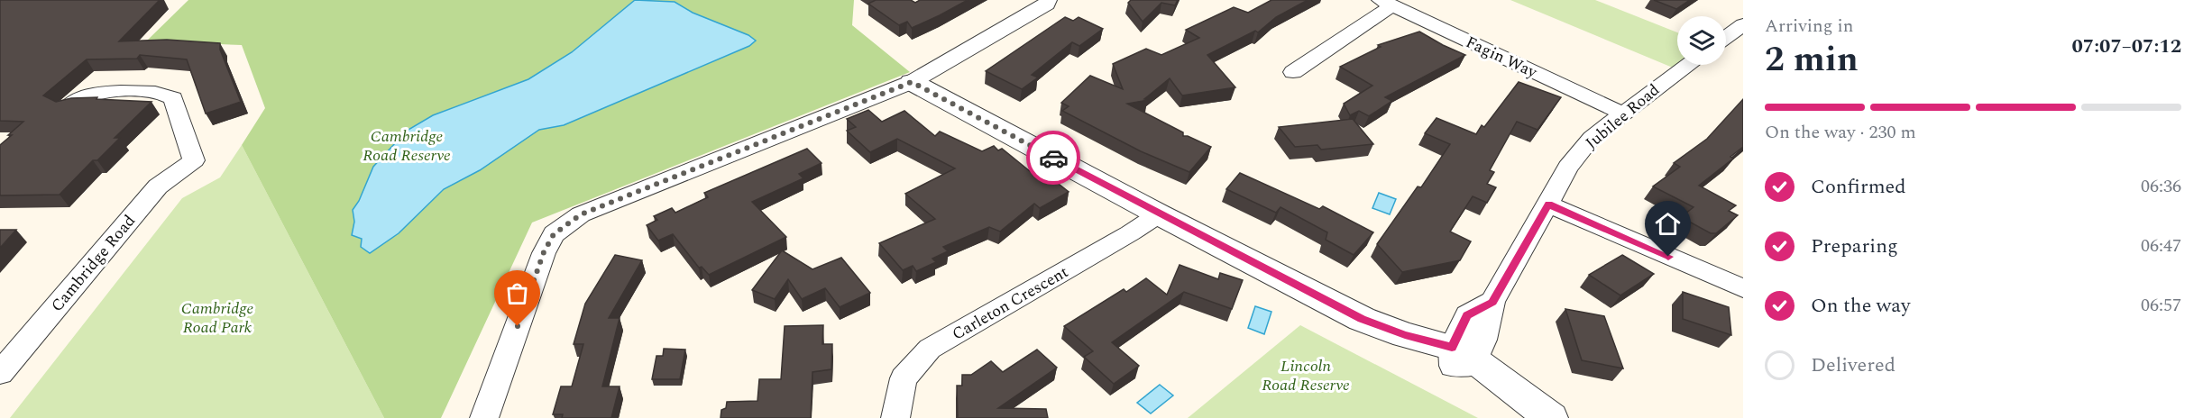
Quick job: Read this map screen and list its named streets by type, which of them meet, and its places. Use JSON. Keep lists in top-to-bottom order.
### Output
{
  "streets": {
    "street": [
      "Fagin Way",
      "Jubilee Road",
      "Cambridge Road",
      "Carleton Crescent"
    ]
  },
  "crossings": [
    ["Fagin Way", "Jubilee Road"]
  ],
  "parks": ["Cambridge Road Reserve", "Cambridge Road Park", "Lincoln Road Reserve"],
  "page": {
    "heading": ["2 min", "Arriving in", "07:07–07:12"],
    "bar": "On the way · 230 m",
    "list": [
      ["Confirmed", "06:36"],
      ["Preparing", "06:47"],
      ["On the way", "06:57"],
      "Delivered"
    ]
  }
}
